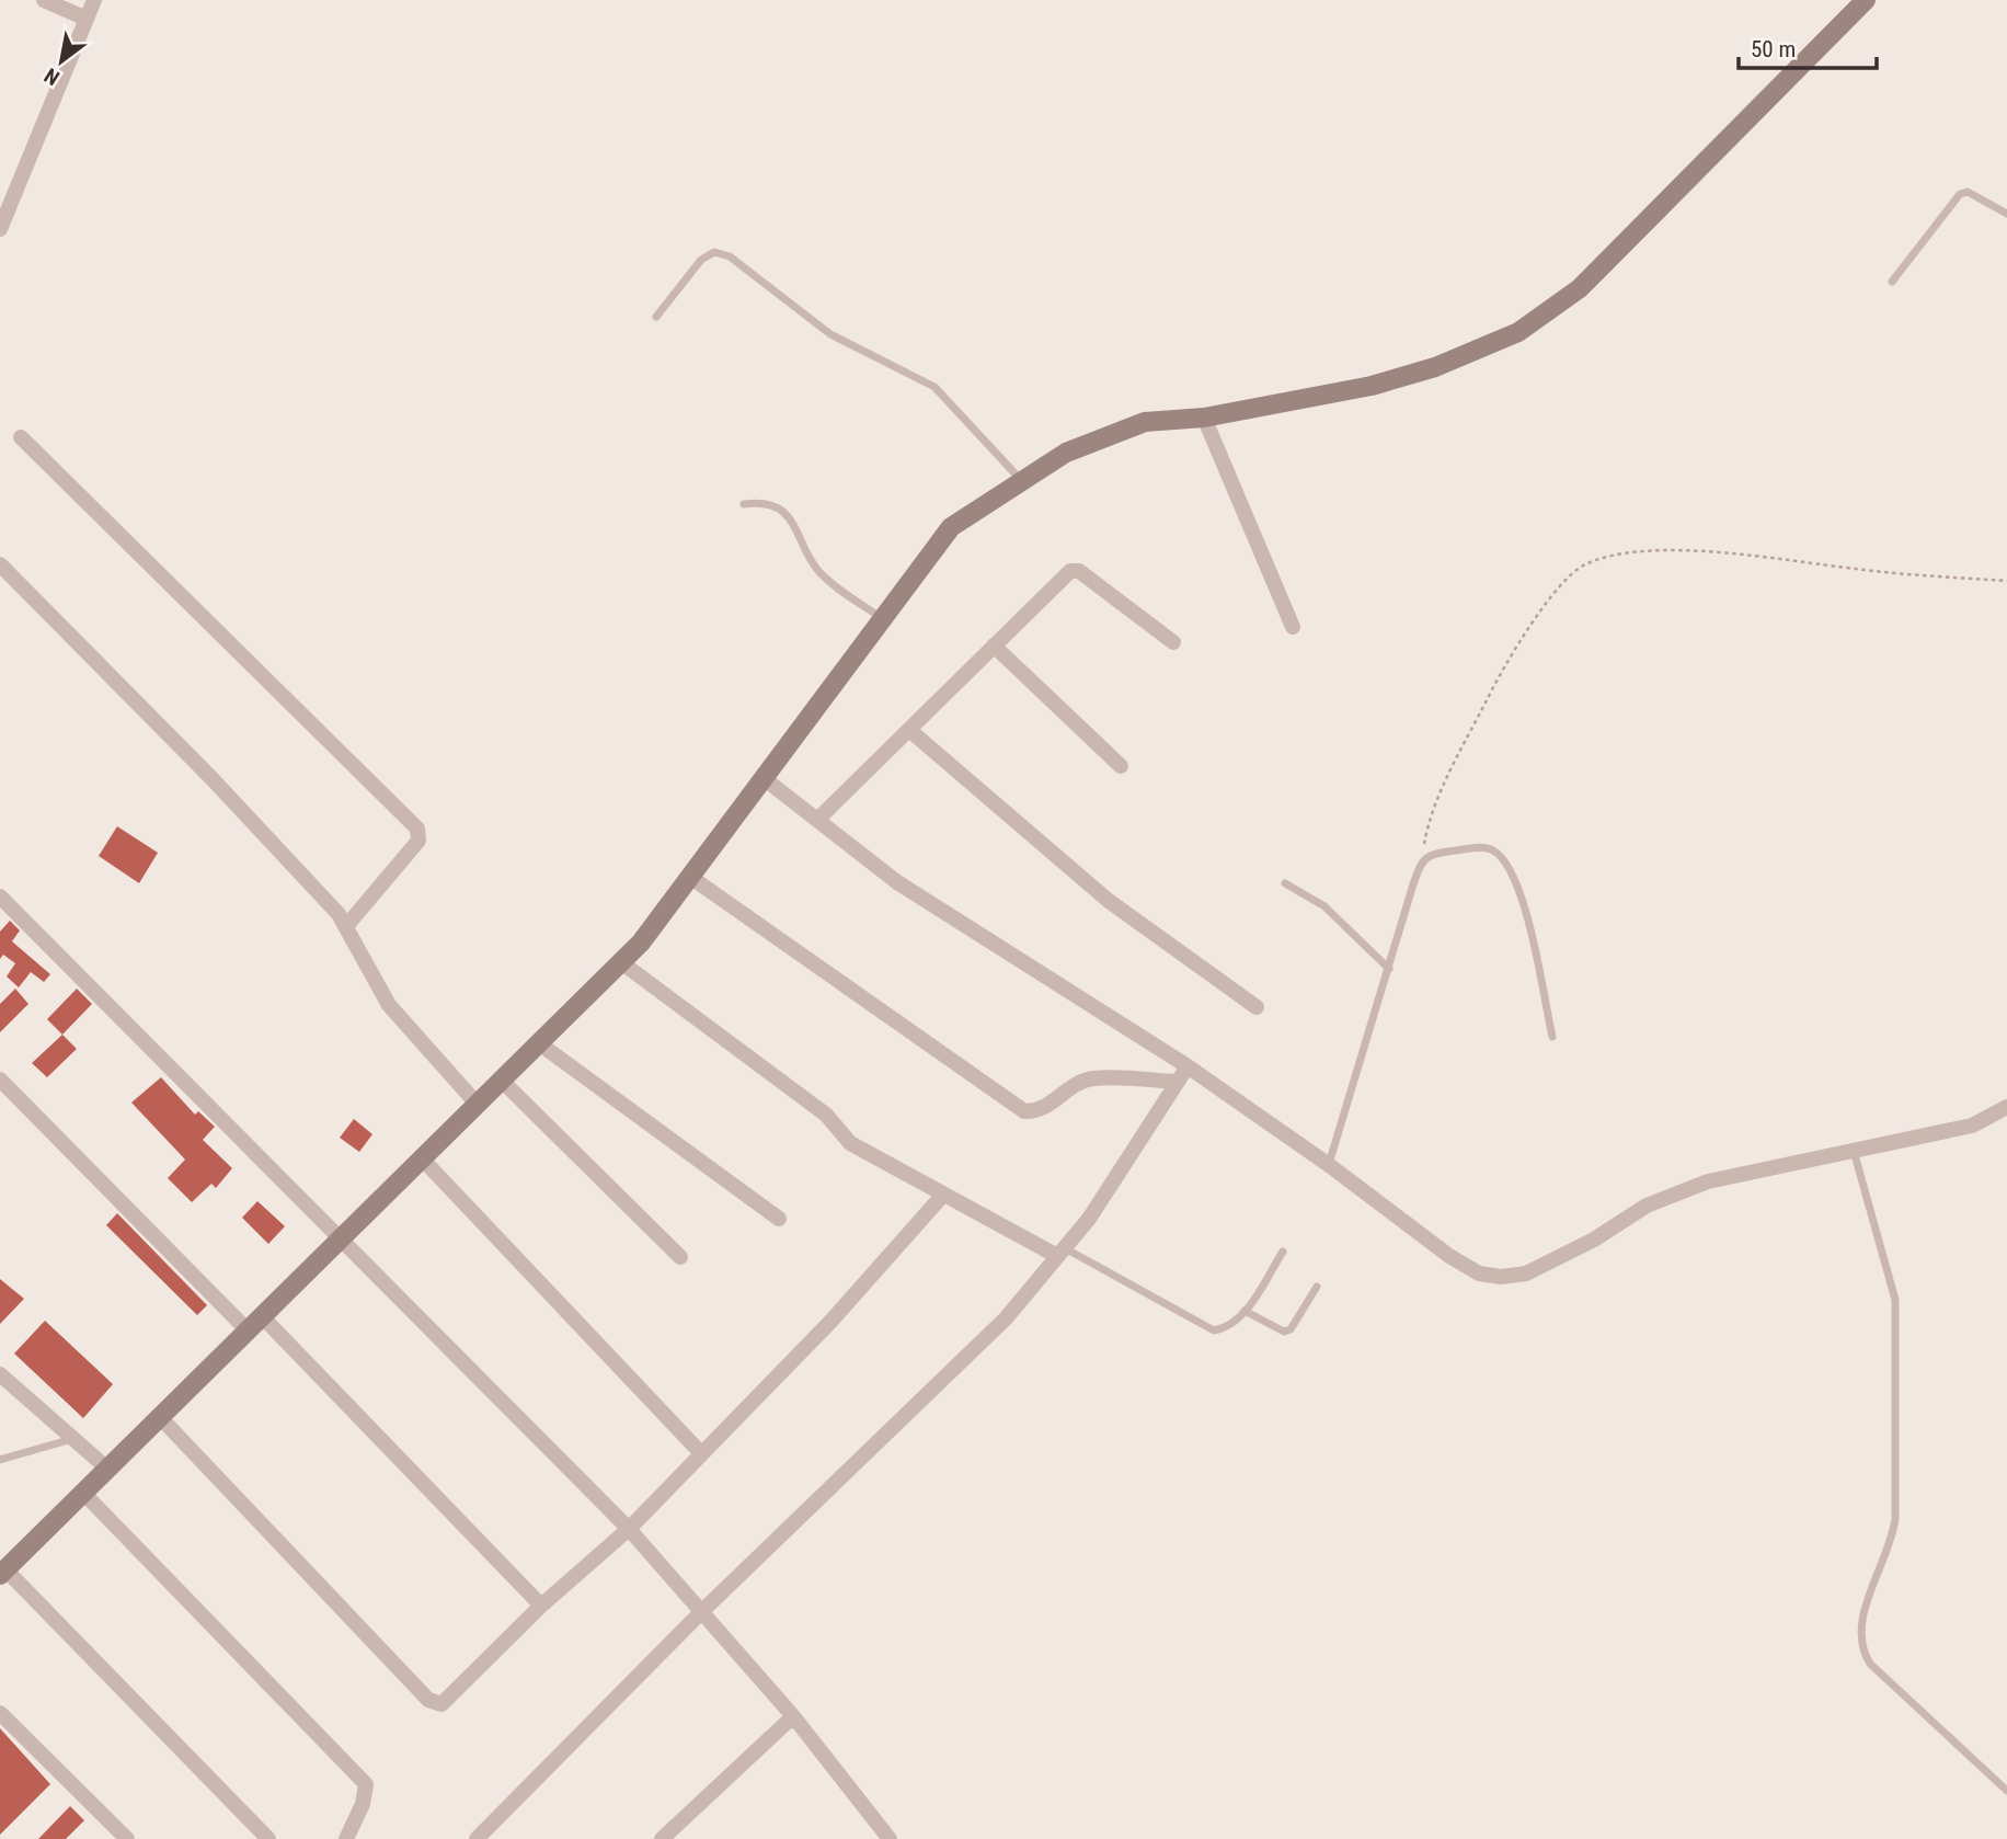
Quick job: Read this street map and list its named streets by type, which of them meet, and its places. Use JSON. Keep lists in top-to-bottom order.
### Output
{
  "scale_bar": "50 m",
  "north": "bottom left"
}
